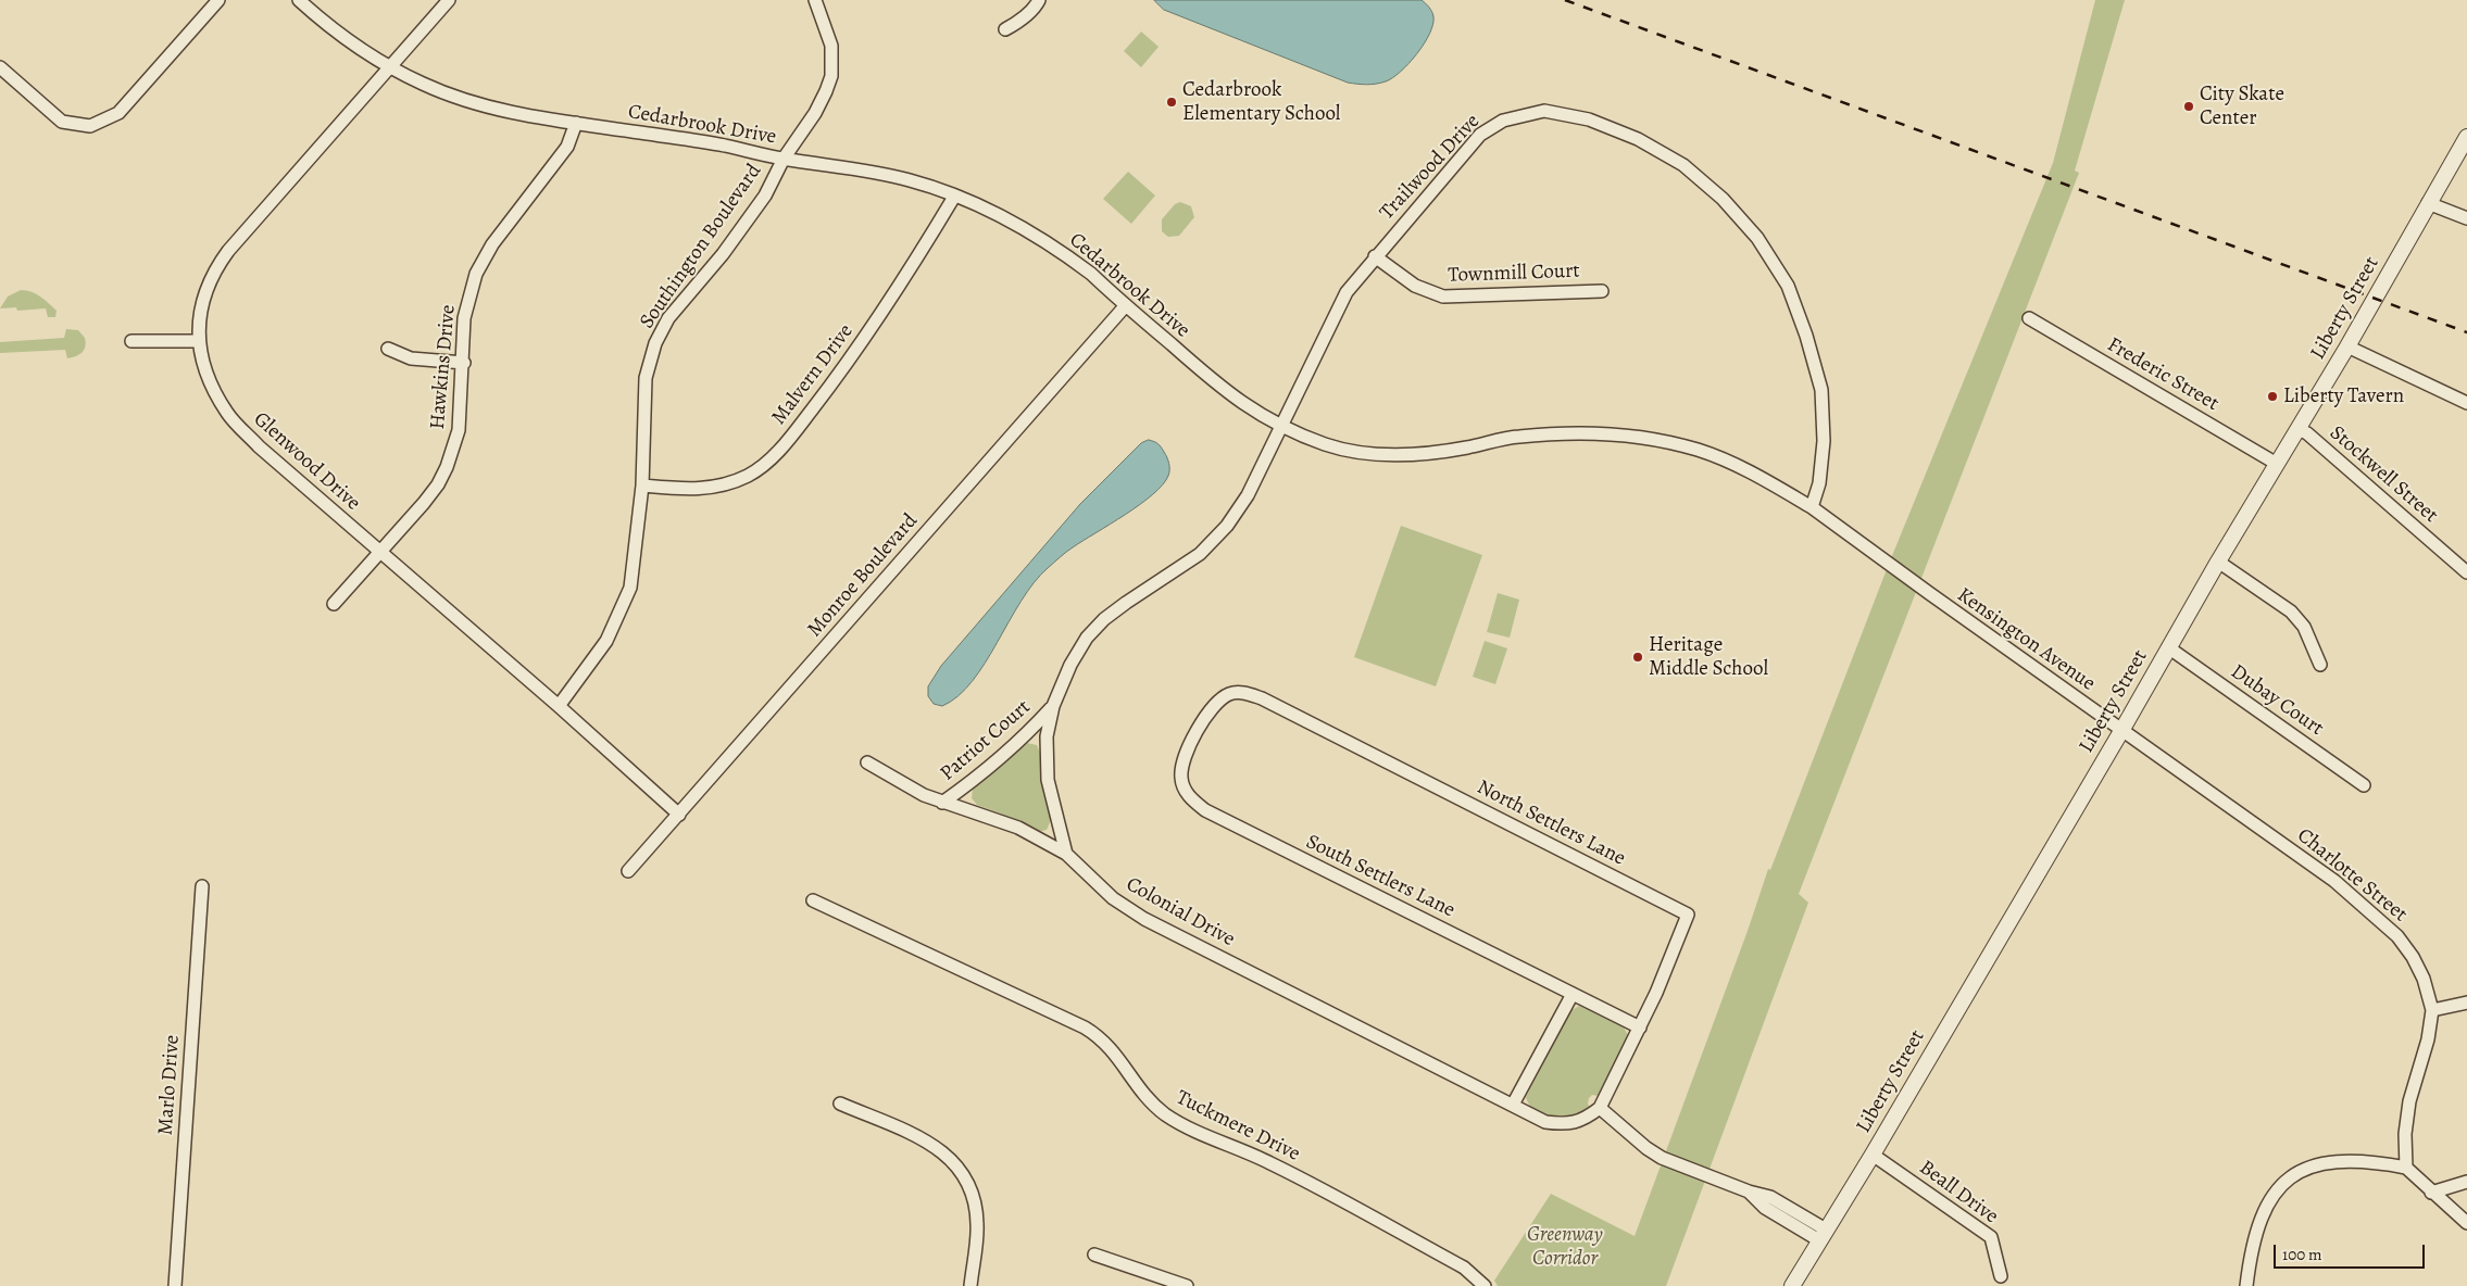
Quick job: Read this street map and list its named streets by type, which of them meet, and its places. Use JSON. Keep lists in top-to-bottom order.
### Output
{
  "streets": {
    "street": [
      "Cedarbrook Drive",
      "Trailwood Drive",
      "Southington Boulevard",
      "Townmill Court",
      "Liberty Street",
      "Hawkins Drive",
      "Malvern Drive",
      "Frederic Street",
      "Glenwood Drive",
      "Stockwell Street",
      "Monroe Boulevard",
      "Kensington Avenue",
      "Dubay Court",
      "Patriot Court",
      "North Settlers Lane",
      "Charlotte Street",
      "South Settlers Lane",
      "Colonial Drive",
      "Marlo Drive",
      "Tuckmere Drive",
      "Beall Drive"
    ]
  },
  "crossings": [
    ["Cedarbrook Drive", "Trailwood Drive"],
    ["Cedarbrook Drive", "Southington Boulevard"],
    ["Cedarbrook Drive", "Hawkins Drive"],
    ["Cedarbrook Drive", "Malvern Drive"],
    ["Cedarbrook Drive", "Glenwood Drive"],
    ["Cedarbrook Drive", "Monroe Boulevard"],
    ["Cedarbrook Drive", "Kensington Avenue"],
    ["Trailwood Drive", "Townmill Court"],
    ["Trailwood Drive", "Kensington Avenue"],
    ["Southington Boulevard", "Malvern Drive"],
    ["Southington Boulevard", "Glenwood Drive"],
    ["Liberty Street", "Frederic Street"],
    ["Liberty Street", "Stockwell Street"],
    ["Liberty Street", "Kensington Avenue"],
    ["Liberty Street", "Dubay Court"],
    ["Liberty Street", "Charlotte Street"],
    ["Liberty Street", "Beall Drive"],
    ["Hawkins Drive", "Glenwood Drive"],
    ["Glenwood Drive", "Monroe Boulevard"],
    ["Kensington Avenue", "Charlotte Street"],
    ["Patriot Court", "Colonial Drive"],
    ["North Settlers Lane", "South Settlers Lane"],
    ["North Settlers Lane", "Colonial Drive"]
  ],
  "parks": ["Greenway Corridor"],
  "places": [
    "Cedarbrook Elementary School",
    "City Skate Center",
    "Liberty Tavern",
    "Heritage Middle School"
  ],
  "scale_bar": "100 m"
}
